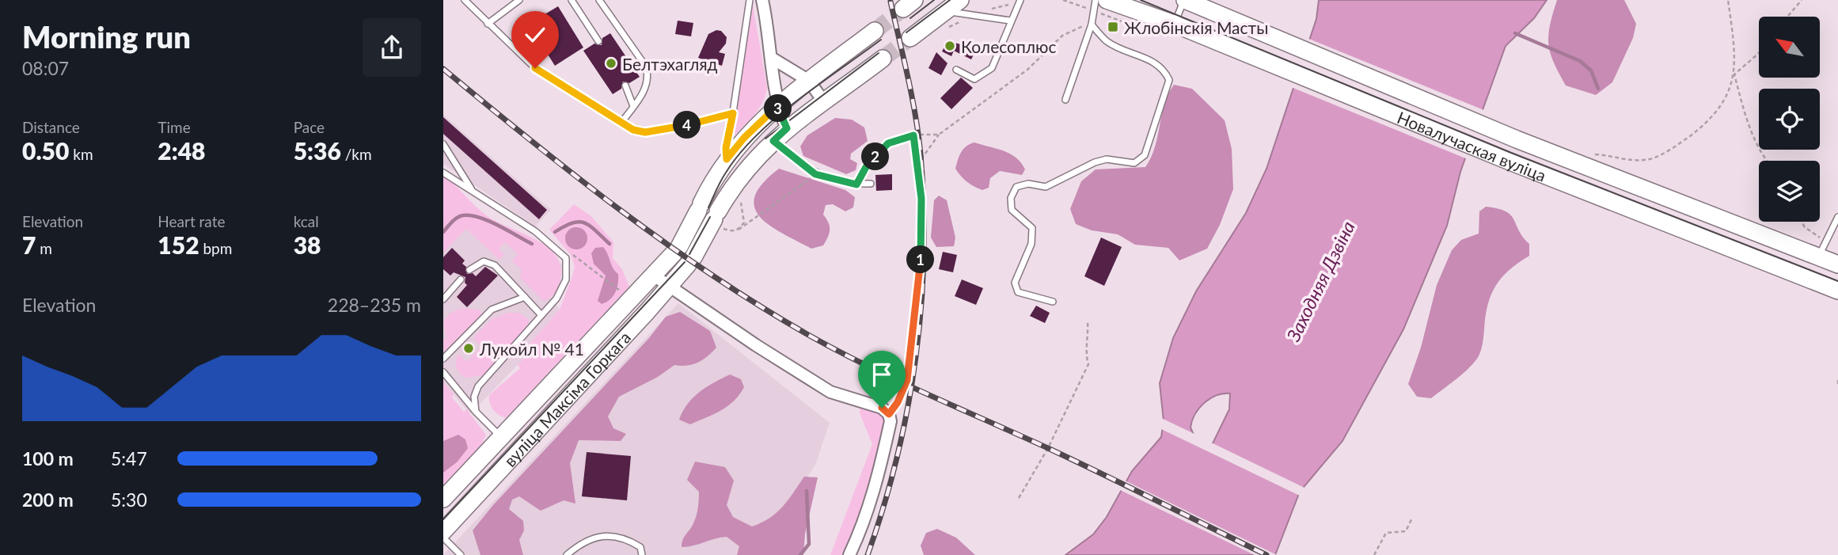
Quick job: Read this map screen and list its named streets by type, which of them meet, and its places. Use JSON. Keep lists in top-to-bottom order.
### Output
{
  "streets": {
    "main road": ["Новалучаская вуліца", "вуліца Максіма Горкага"]
  },
  "water": ["Заходняя Дзвіна"],
  "places": {
    "transit": ["Жлобінскія Масты"],
    "other": ["Колесоплюс", "Белтэхагляд", "Лукойл № 41"]
  },
  "north": "top left",
  "page": {
    "heading": ["Morning run", "08:07"],
    "stats": [
      ["Distance", "0.50 km"],
      ["Time", "2:48"],
      ["Pace", "5:36 /km"],
      ["Elevation", "7 m"],
      ["Heart rate", "152 bpm"],
      ["kcal", "38"]
    ],
    "pins": [
      "3",
      "4",
      "2",
      "1"
    ],
    "chart": ["Elevation", "228–235 m"],
    "list": [
      {
        "name": "100 m",
        "note": "5:47"
      },
      {
        "name": "200 m",
        "note": "5:30"
      }
    ]
  }
}
